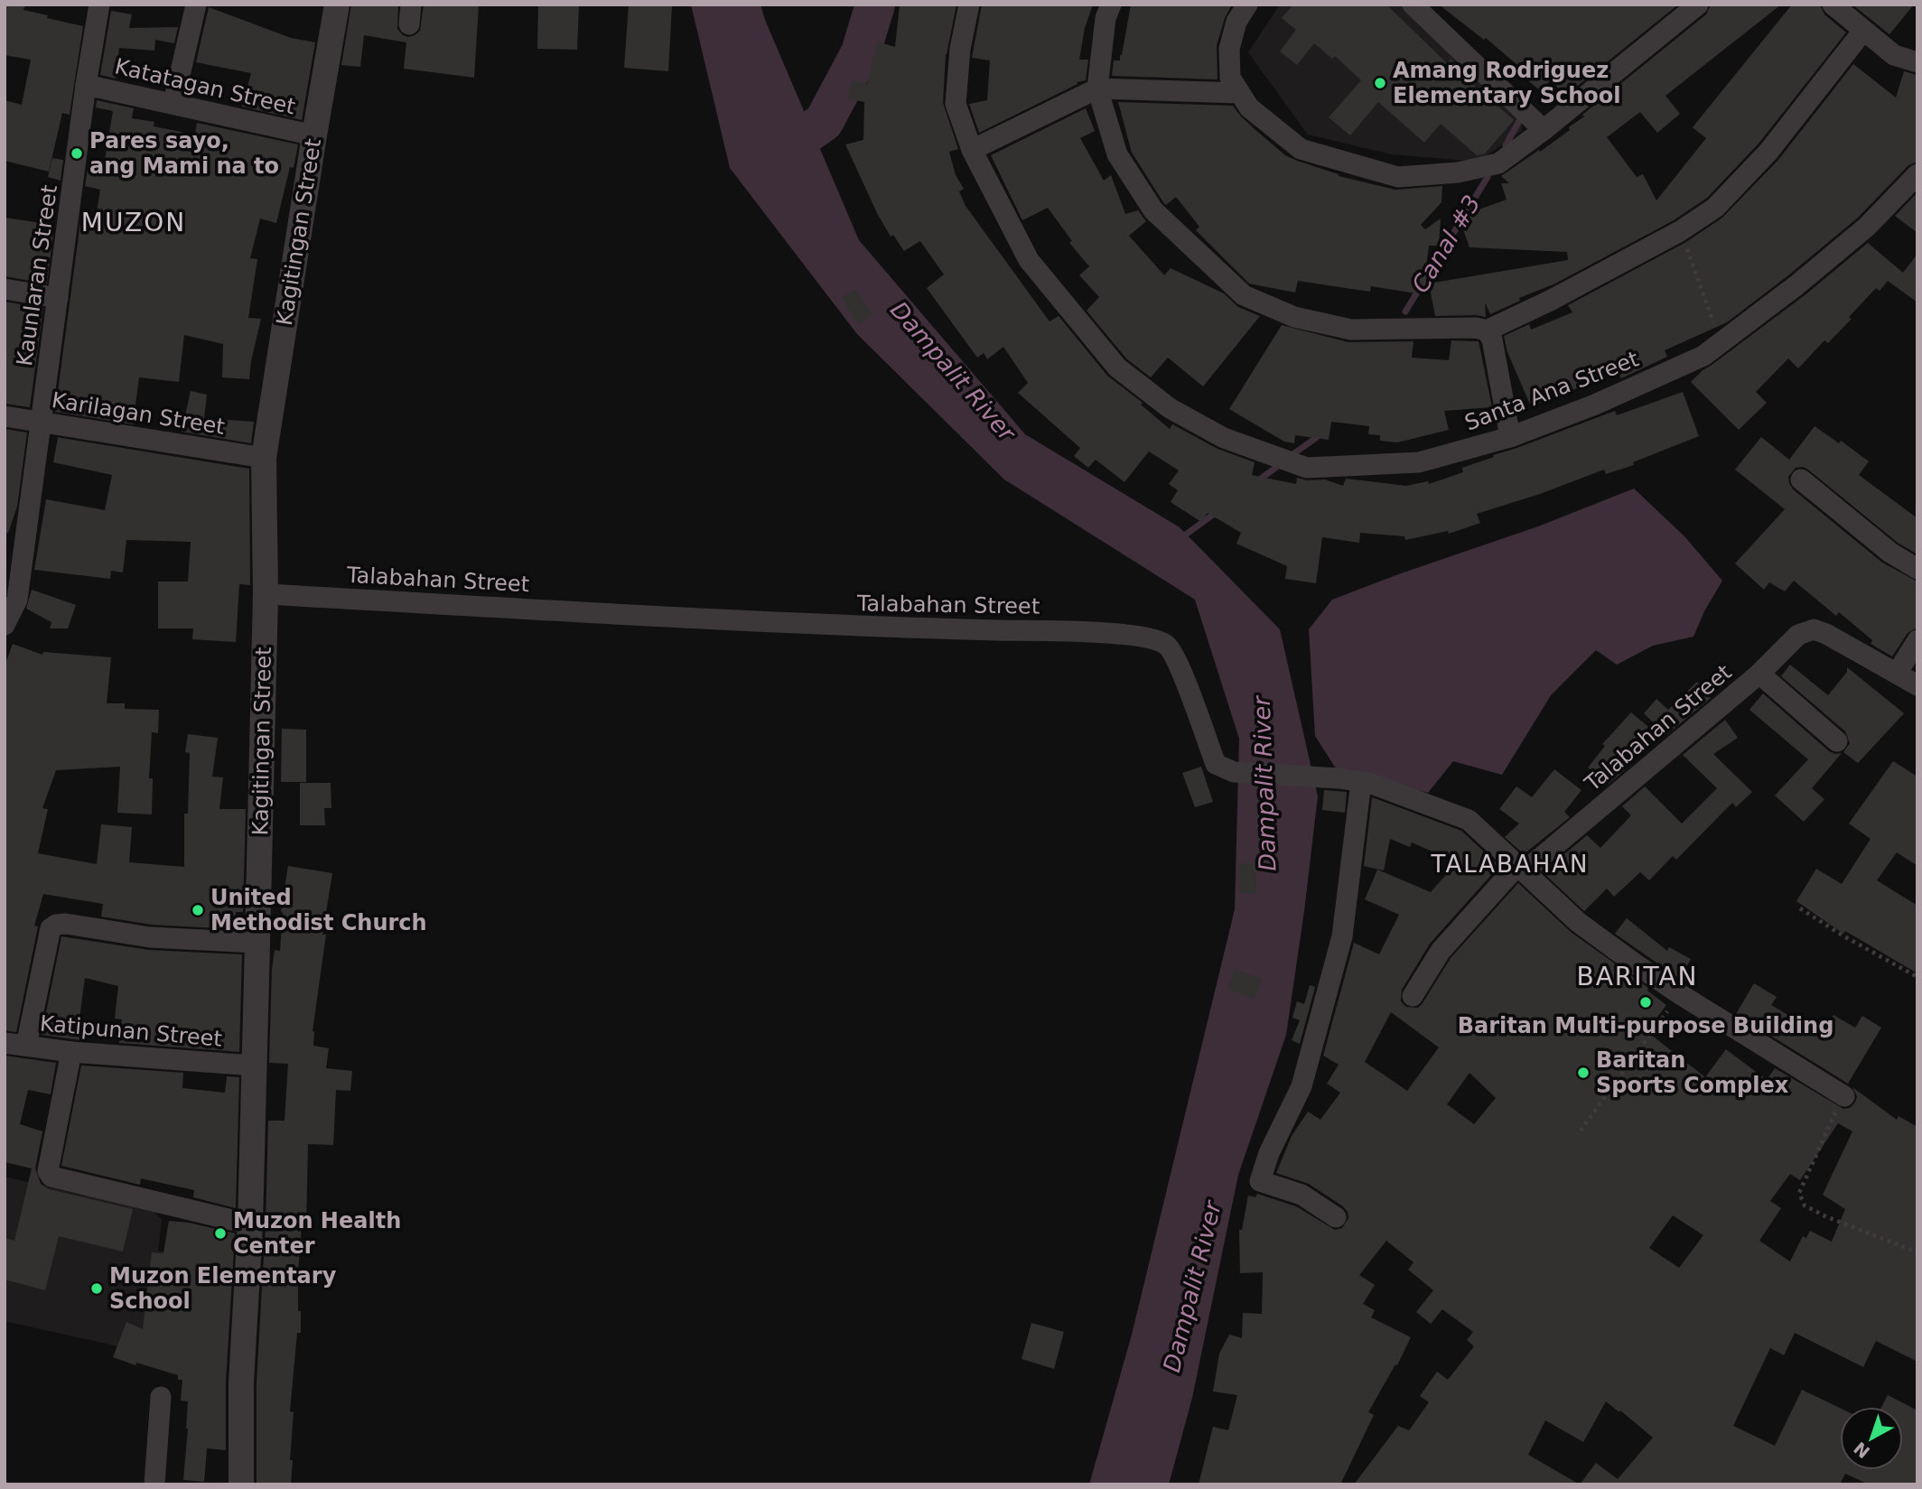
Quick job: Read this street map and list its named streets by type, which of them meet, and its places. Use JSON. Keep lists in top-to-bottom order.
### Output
{
  "streets": {
    "street": [
      "Katatagan Street",
      "Kagitingan Street",
      "Kaunlaran Street",
      "Santa Ana Street",
      "Karilagan Street",
      "Talabahan Street",
      "Katipunan Street"
    ]
  },
  "crossings": [
    ["Katatagan Street", "Kagitingan Street"],
    ["Katatagan Street", "Kaunlaran Street"],
    ["Kagitingan Street", "Karilagan Street"],
    ["Kagitingan Street", "Talabahan Street"],
    ["Kagitingan Street", "Katipunan Street"],
    ["Kaunlaran Street", "Karilagan Street"]
  ],
  "districts": ["MUZON", "TALABAHAN", "BARITAN"],
  "water": ["Canal #3", "Dampalit River"],
  "places": [
    "Amang Rodriguez Elementary School",
    "Pares sayo, ang Mami na to",
    "United Methodist Church",
    "Baritan Multi-purpose Building",
    "Baritan Sports Complex",
    "Muzon Health Center",
    "Muzon Elementary School"
  ],
  "north": "bottom left"
}
